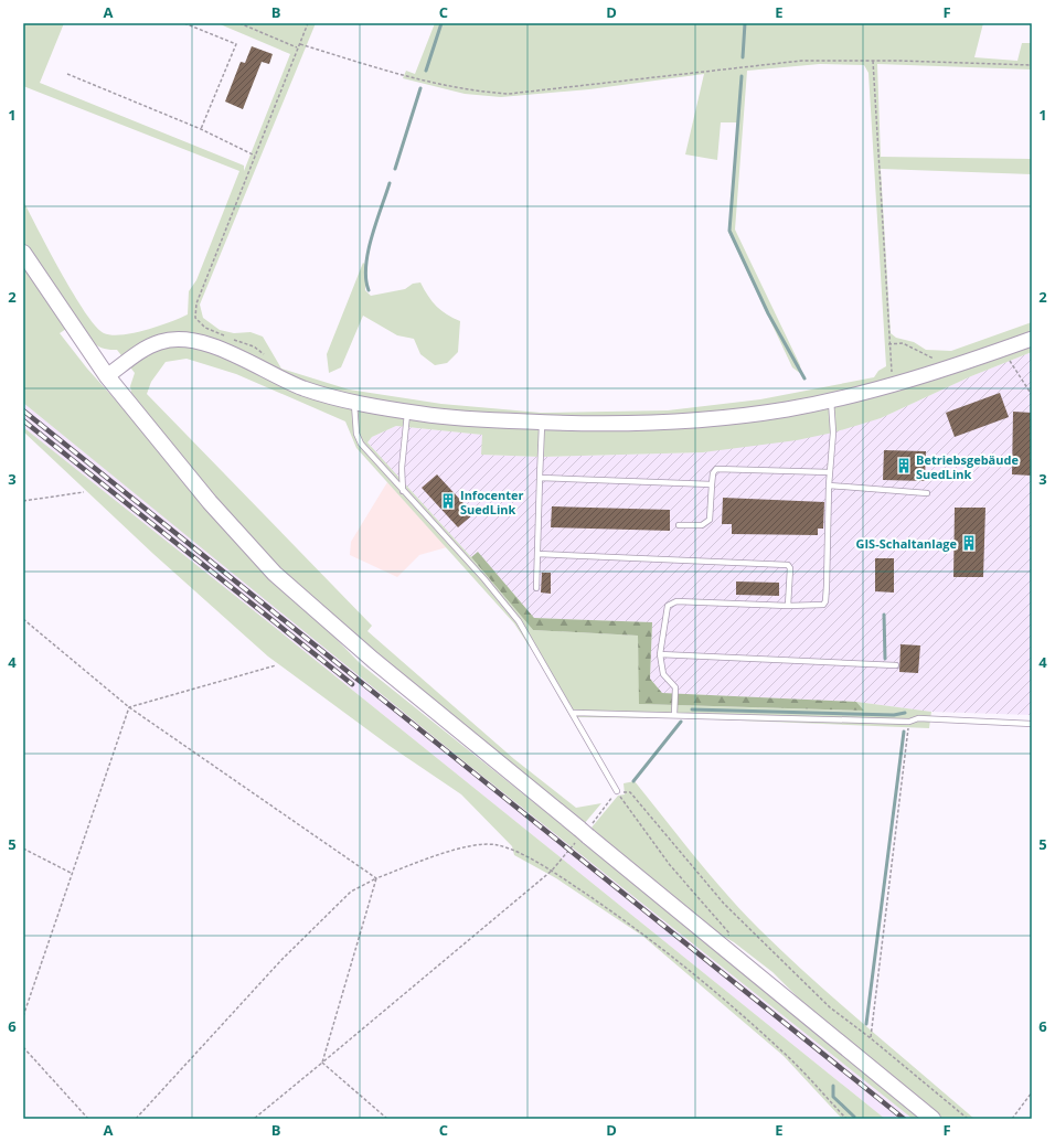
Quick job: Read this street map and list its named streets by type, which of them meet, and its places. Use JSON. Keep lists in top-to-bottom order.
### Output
{
  "places": {
    "building": ["Betriebsgebäude SuedLink", "Infocenter SuedLink", "GIS-Schaltanlage"]
  },
  "grid": {
    "columns": [
      "A",
      "B",
      "C",
      "D",
      "E",
      "F"
    ],
    "rows": [
      "1",
      "2",
      "3",
      "4",
      "5",
      "6"
    ]
  }
}
